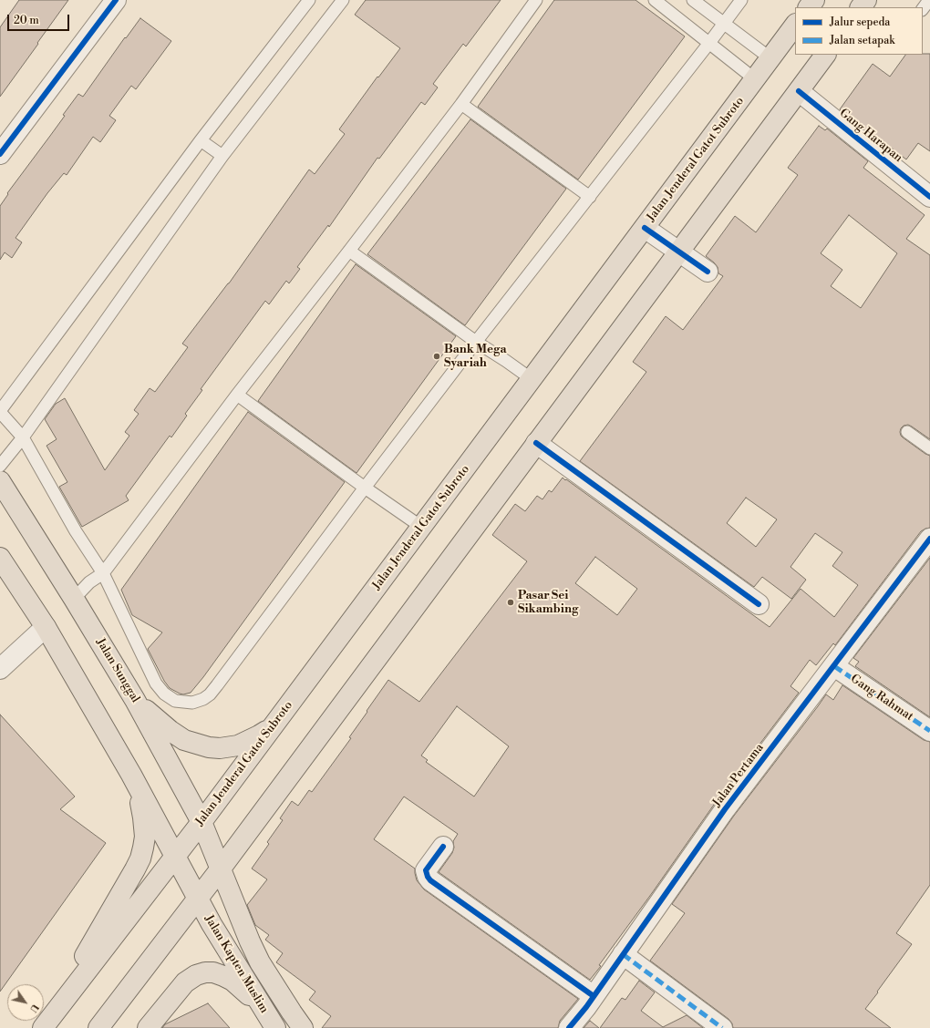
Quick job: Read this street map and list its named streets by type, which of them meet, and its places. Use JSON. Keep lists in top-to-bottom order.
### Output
{
  "streets": {
    "main road": ["Jalan Jenderal Gatot Subroto", "Jalan Sunggal", "Jalan Kapten Muslim"],
    "street": ["Gang Harapan", "Gang Rahmat", "Jalan Pertama"]
  },
  "crossings": [
    ["Jalan Jenderal Gatot Subroto", "Jalan Sunggal"],
    ["Jalan Sunggal", "Jalan Kapten Muslim"],
    ["Gang Rahmat", "Jalan Pertama"]
  ],
  "places": ["Bank Mega Syariah", "Pasar Sei Sikambing"],
  "legend": ["Jalur sepeda", "Jalan setapak"],
  "scale_bar": "20 m",
  "north": "bottom right"
}
